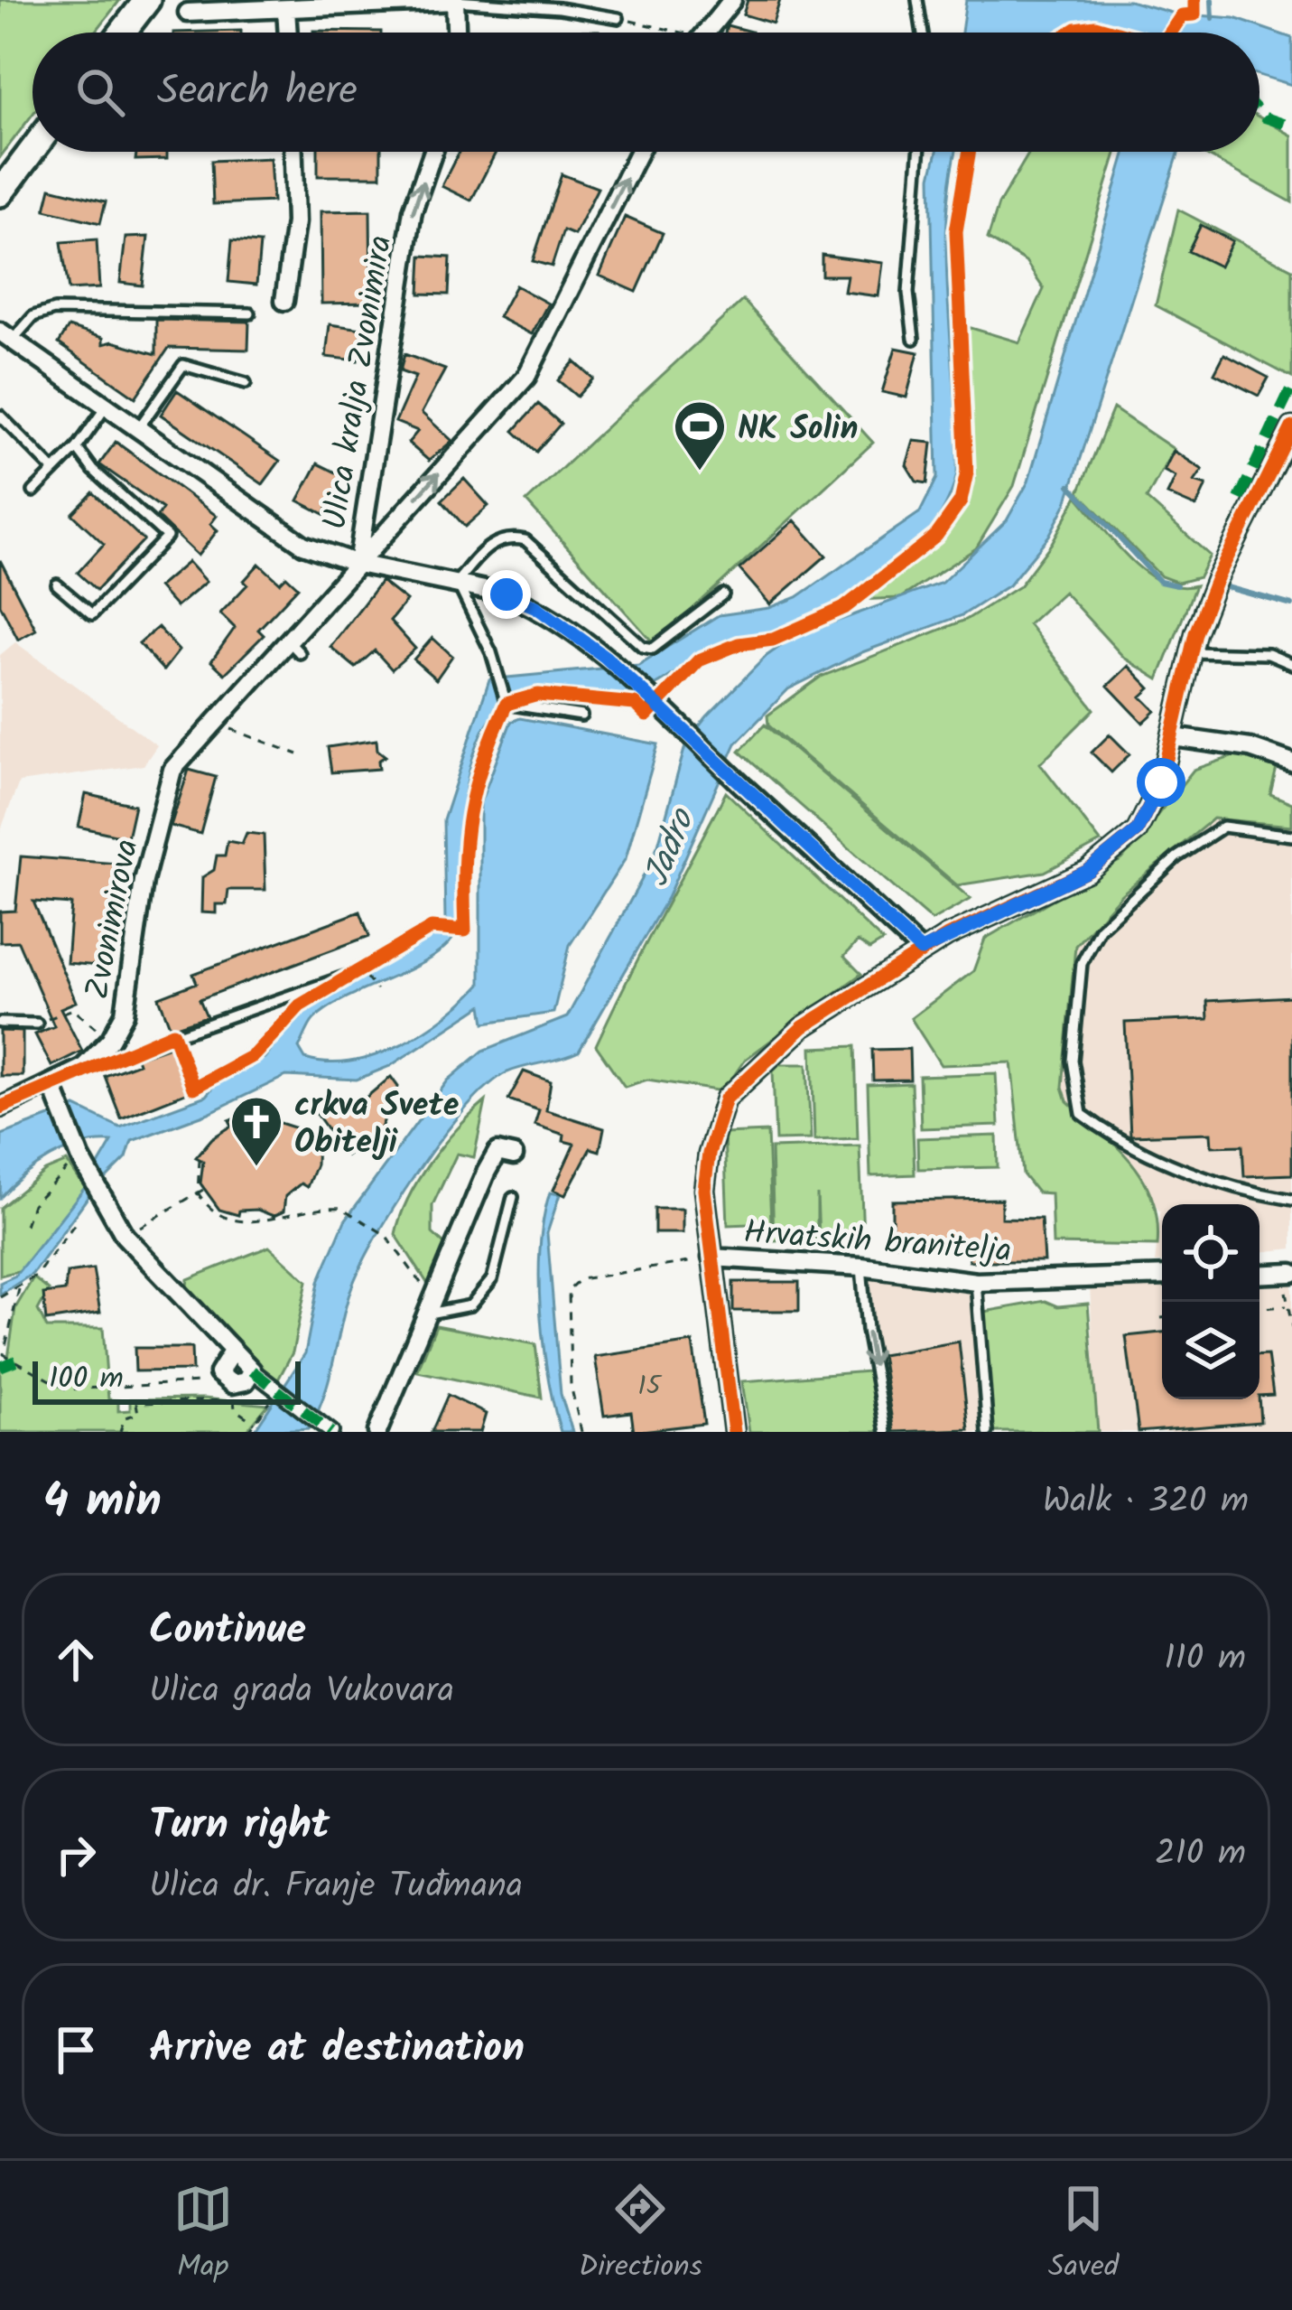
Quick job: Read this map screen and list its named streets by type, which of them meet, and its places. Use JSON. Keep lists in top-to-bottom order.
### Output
{
  "streets": {
    "street": ["Ulica kralja Zvonimira", "Zvonimirova", "Hrvatskih branitelja"]
  },
  "crossings": [
    ["Ulica kralja Zvonimira", "Zvonimirova"]
  ],
  "water": ["Jadro"],
  "places": {
    "sports": ["NK Solin"],
    "church": ["crkva Svete Obitelji"]
  },
  "house_numbers": ["15"],
  "scale_bar": "100 m",
  "page": {
    "search": "Search here",
    "scale": "100 m",
    "heading": ["4 min", "Walk · 320 m"],
    "list": [
      ["Continue", "Ulica grada Vukovara", "110 m"],
      ["Turn right", "Ulica dr. Franje Tuđmana", "210 m"],
      "Arrive at destination"
    ],
    "nav": ["Map", "Directions", "Saved"]
  }
}
